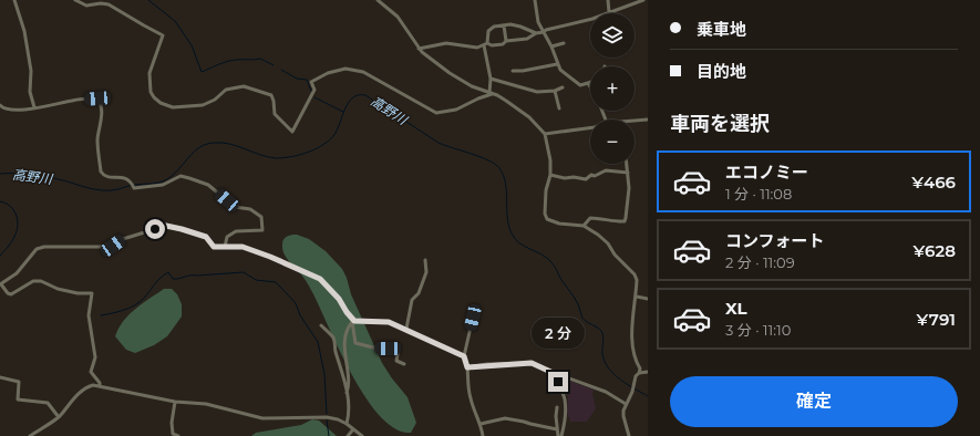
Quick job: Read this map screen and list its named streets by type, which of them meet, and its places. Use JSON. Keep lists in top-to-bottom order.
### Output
{
  "water": ["高野川"],
  "page": {
    "banner": ["乗車地", "目的地"],
    "map_buttons": ["+", "−"],
    "heading": "車両を選択",
    "list": [
      {
        "name": "エコノミー",
        "note": "1 分 · 11:08",
        "value": "¥466"
      },
      {
        "name": "コンフォート",
        "note": "2 分 · 11:09",
        "value": "¥628"
      },
      {
        "name": "XL",
        "note": "3 分 · 11:10",
        "value": "¥791"
      }
    ],
    "bubble": "2 分",
    "buttons": "確定"
  }
}
